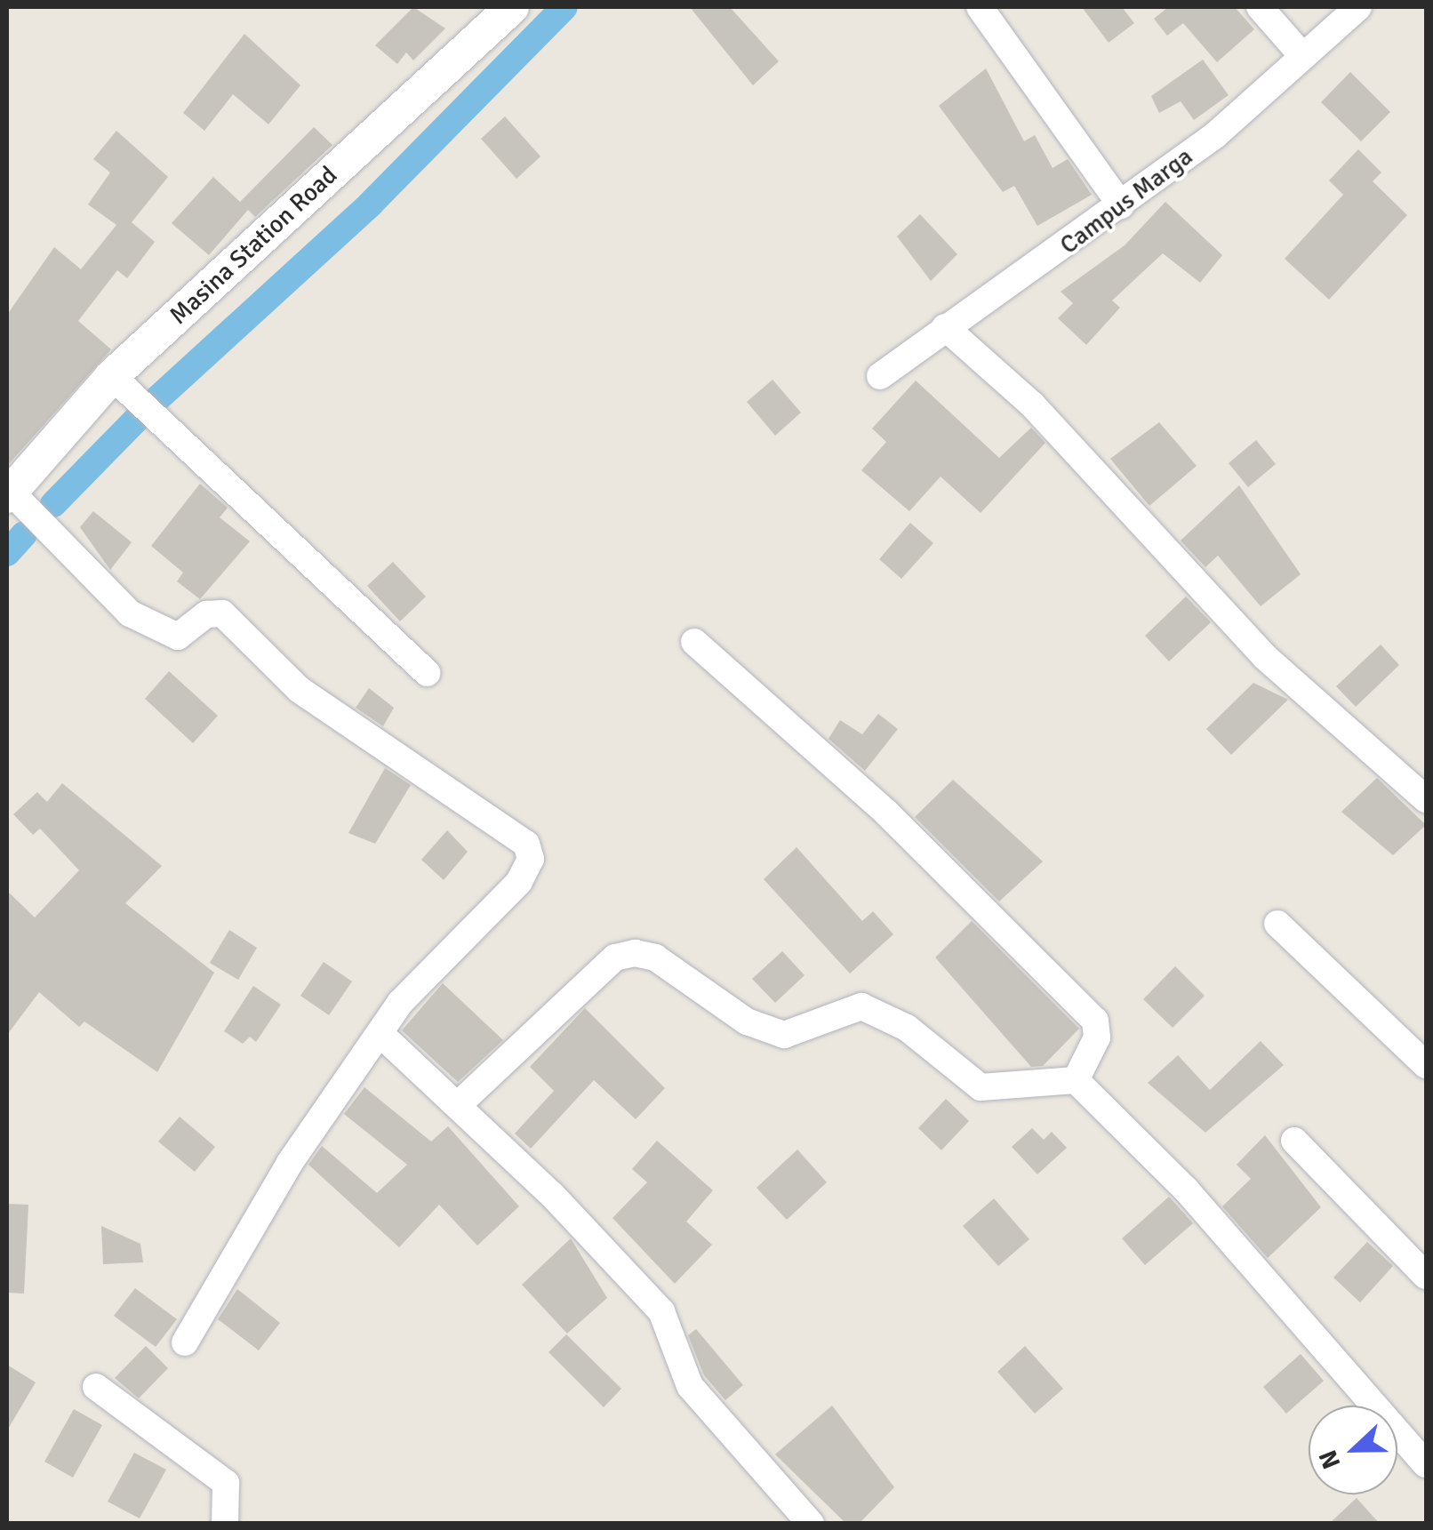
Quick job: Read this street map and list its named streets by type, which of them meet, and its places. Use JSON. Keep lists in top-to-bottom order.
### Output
{
  "streets": {
    "street": ["Campus Marga", "Masina Station Road"]
  },
  "north": "left"
}
